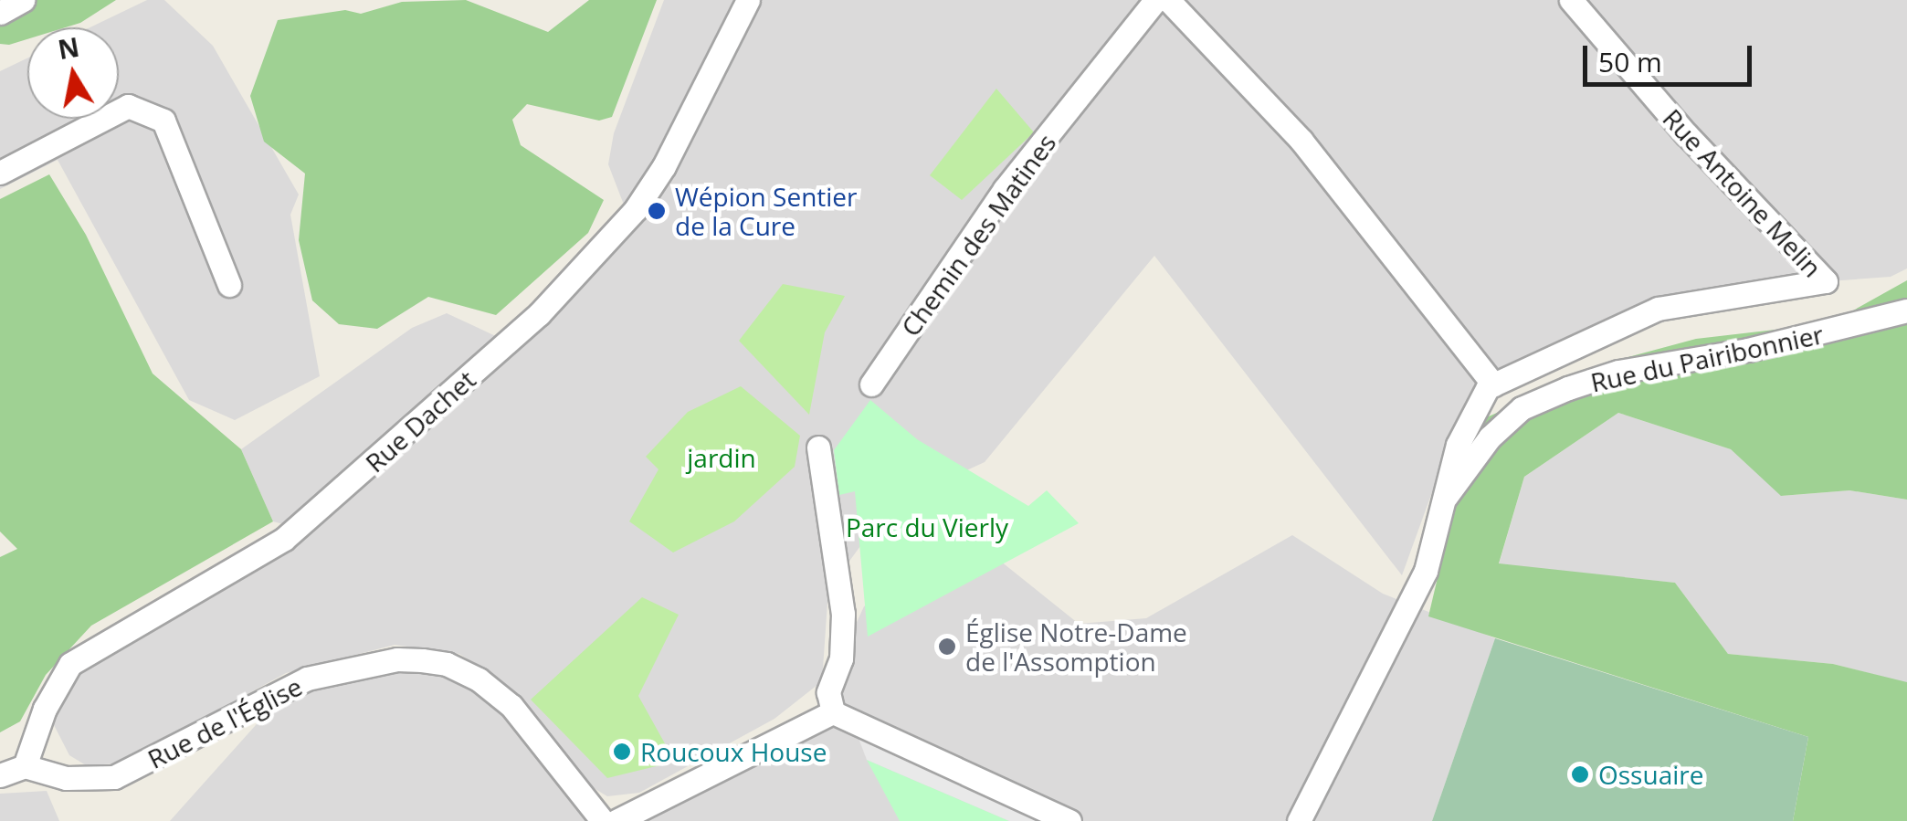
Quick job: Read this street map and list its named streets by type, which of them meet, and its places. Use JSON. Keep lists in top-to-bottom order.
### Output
{
  "streets": {
    "street": [
      "Rue Antoine Melin",
      "Chemin des Matines",
      "Rue du Pairibonnier",
      "Rue Dachet",
      "Rue de l'Église"
    ]
  },
  "crossings": [
    ["Rue Antoine Melin", "Rue du Pairibonnier"],
    ["Rue Dachet", "Rue de l'Église"]
  ],
  "parks": ["jardin", "Parc du Vierly"],
  "places": [
    "Wépion Sentier de la Cure",
    "Église Notre-Dame de l'Assomption",
    "Roucoux House",
    "Ossuaire"
  ],
  "scale_bar": "50 m",
  "north": "top"
}
